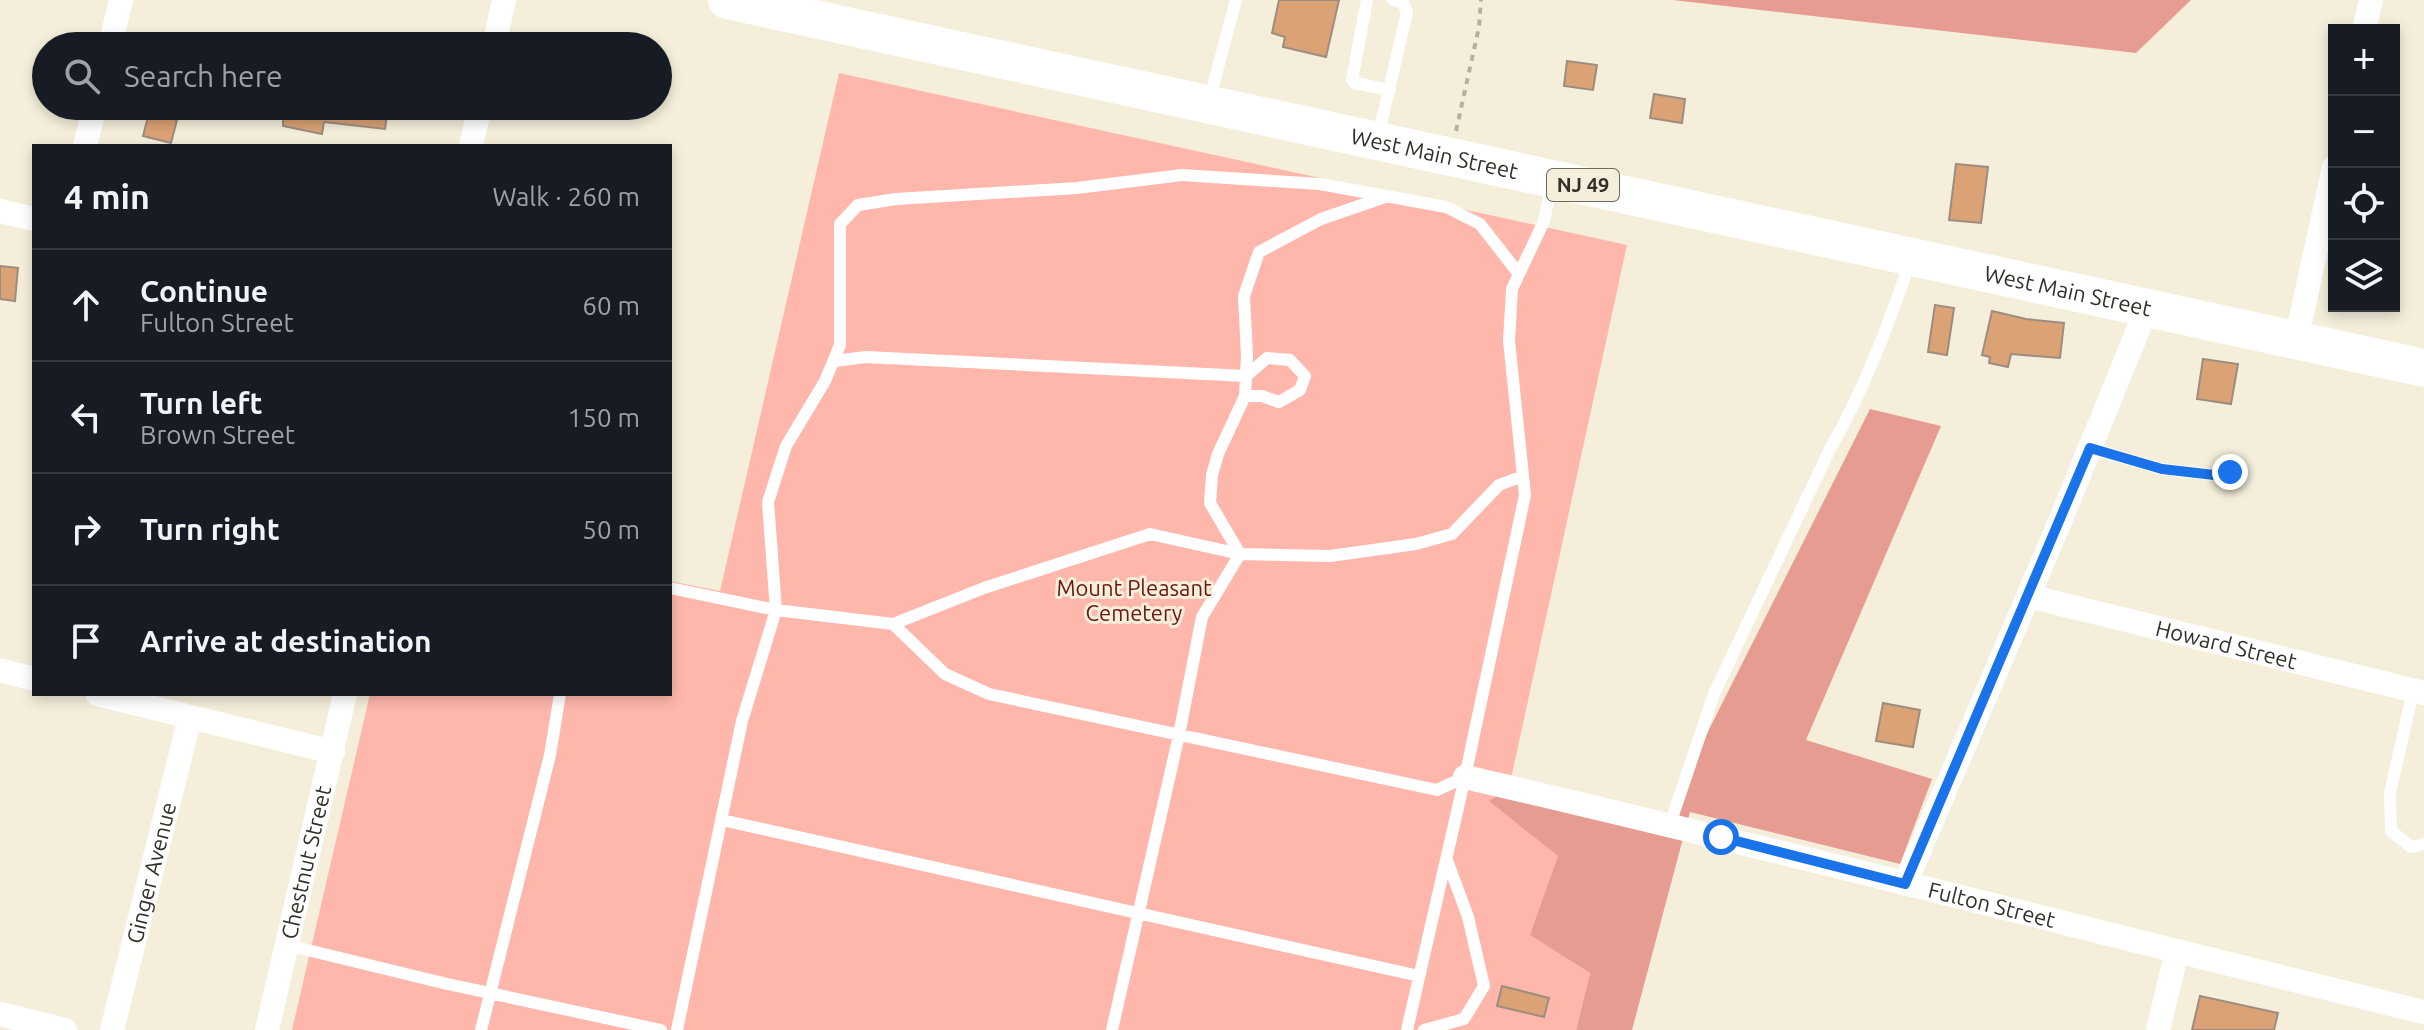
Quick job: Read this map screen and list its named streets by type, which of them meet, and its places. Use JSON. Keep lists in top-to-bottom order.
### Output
{
  "streets": {
    "highway": ["West Main Street", "NJ 49"],
    "street": [
      "Howard Street",
      "Chestnut Street",
      "Ginger Avenue",
      "Fulton Street"
    ]
  },
  "parks": ["Mount Pleasant Cemetery"],
  "page": {
    "map_buttons": ["+", "−"],
    "search": "Search here",
    "heading": ["4 min", "Walk · 260 m"],
    "list": [
      ["Continue", "Fulton Street", "60 m"],
      ["Turn left", "Brown Street", "150 m"],
      ["Turn right", "50 m"],
      "Arrive at destination"
    ]
  }
}
